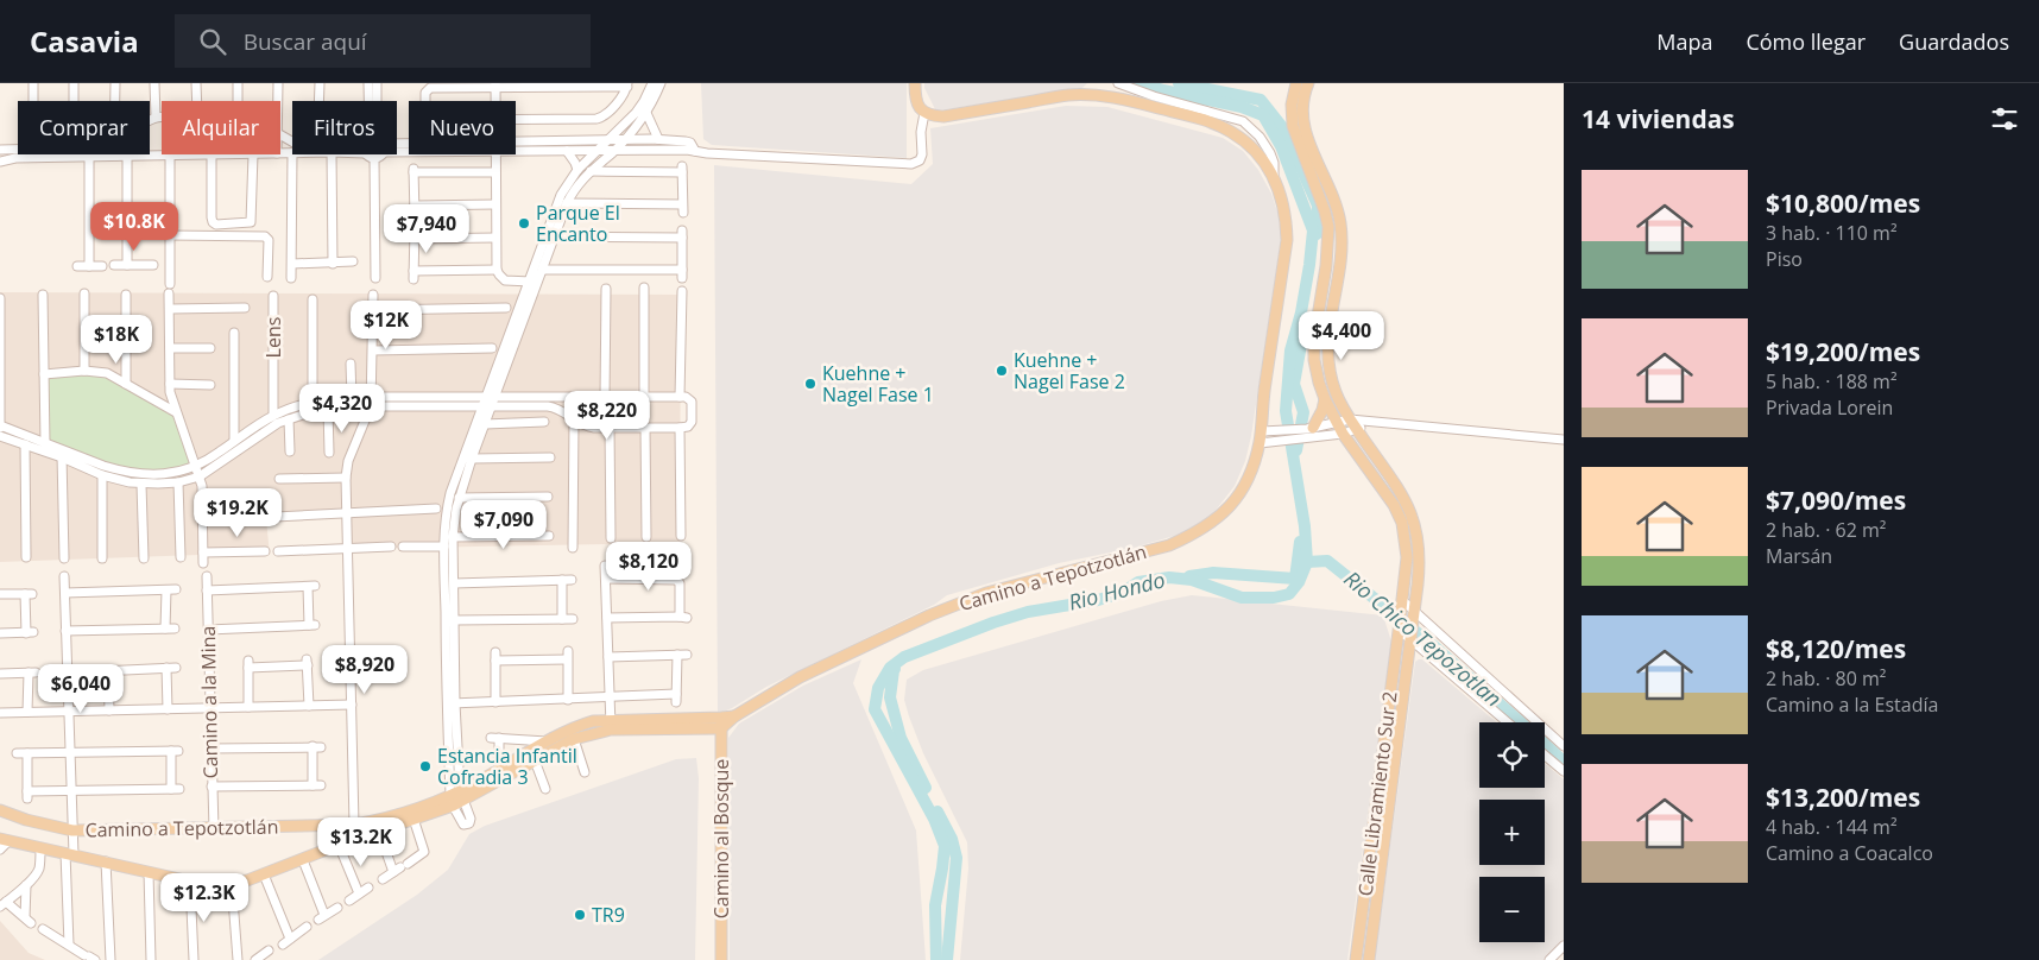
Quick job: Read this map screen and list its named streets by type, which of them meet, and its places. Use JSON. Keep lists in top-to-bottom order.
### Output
{
  "streets": {
    "main road": ["Camino a Tepotzotlán", "Calle Libramiento Sur 2", "Camino al Bosque"],
    "street": ["Lens", "Camino a la Mina"]
  },
  "crossings": [
    ["Camino a Tepotzotlán", "Camino a la Mina"],
    ["Camino a Tepotzotlán", "Camino al Bosque"]
  ],
  "water": ["Rio Hondo", "Rio Chico Tepozotlan"],
  "places": [
    "Parque El Encanto",
    "Kuehne + Nagel Fase 2",
    "Kuehne + Nagel Fase 1",
    "Estancia Infantil Cofradia 3",
    "TR9"
  ],
  "page": {
    "header": "Casavia",
    "search": "Buscar aquí",
    "nav": ["Mapa", "Cómo llegar", "Guardados"],
    "heading": "14 viviendas",
    "chip": [
      "Comprar",
      "Alquilar",
      "Filtros",
      "Nuevo"
    ],
    "list": [
      {
        "name": "$10,800/mes",
        "note": "3 hab. · 110 m² · Piso"
      },
      {
        "name": "$19,200/mes",
        "note": "5 hab. · 188 m² · Privada Lorein"
      },
      {
        "name": "$7,090/mes",
        "note": "2 hab. · 62 m² · Marsán"
      },
      {
        "name": "$8,120/mes",
        "note": "2 hab. · 80 m² · Camino a la Estadía"
      },
      {
        "name": "$13,200/mes",
        "note": "4 hab. · 144 m² · Camino a Coacalco"
      }
    ],
    "price": [
      "$10.8K",
      "$7,940",
      "$12K",
      "$4,400",
      "$18K",
      "$4,320",
      "$8,220",
      "$19.2K",
      "$7,090",
      "$8,120",
      "$8,920",
      "$6,040",
      "$13.2K",
      "$12.3K"
    ],
    "map_buttons": ["+", "−"]
  }
}
